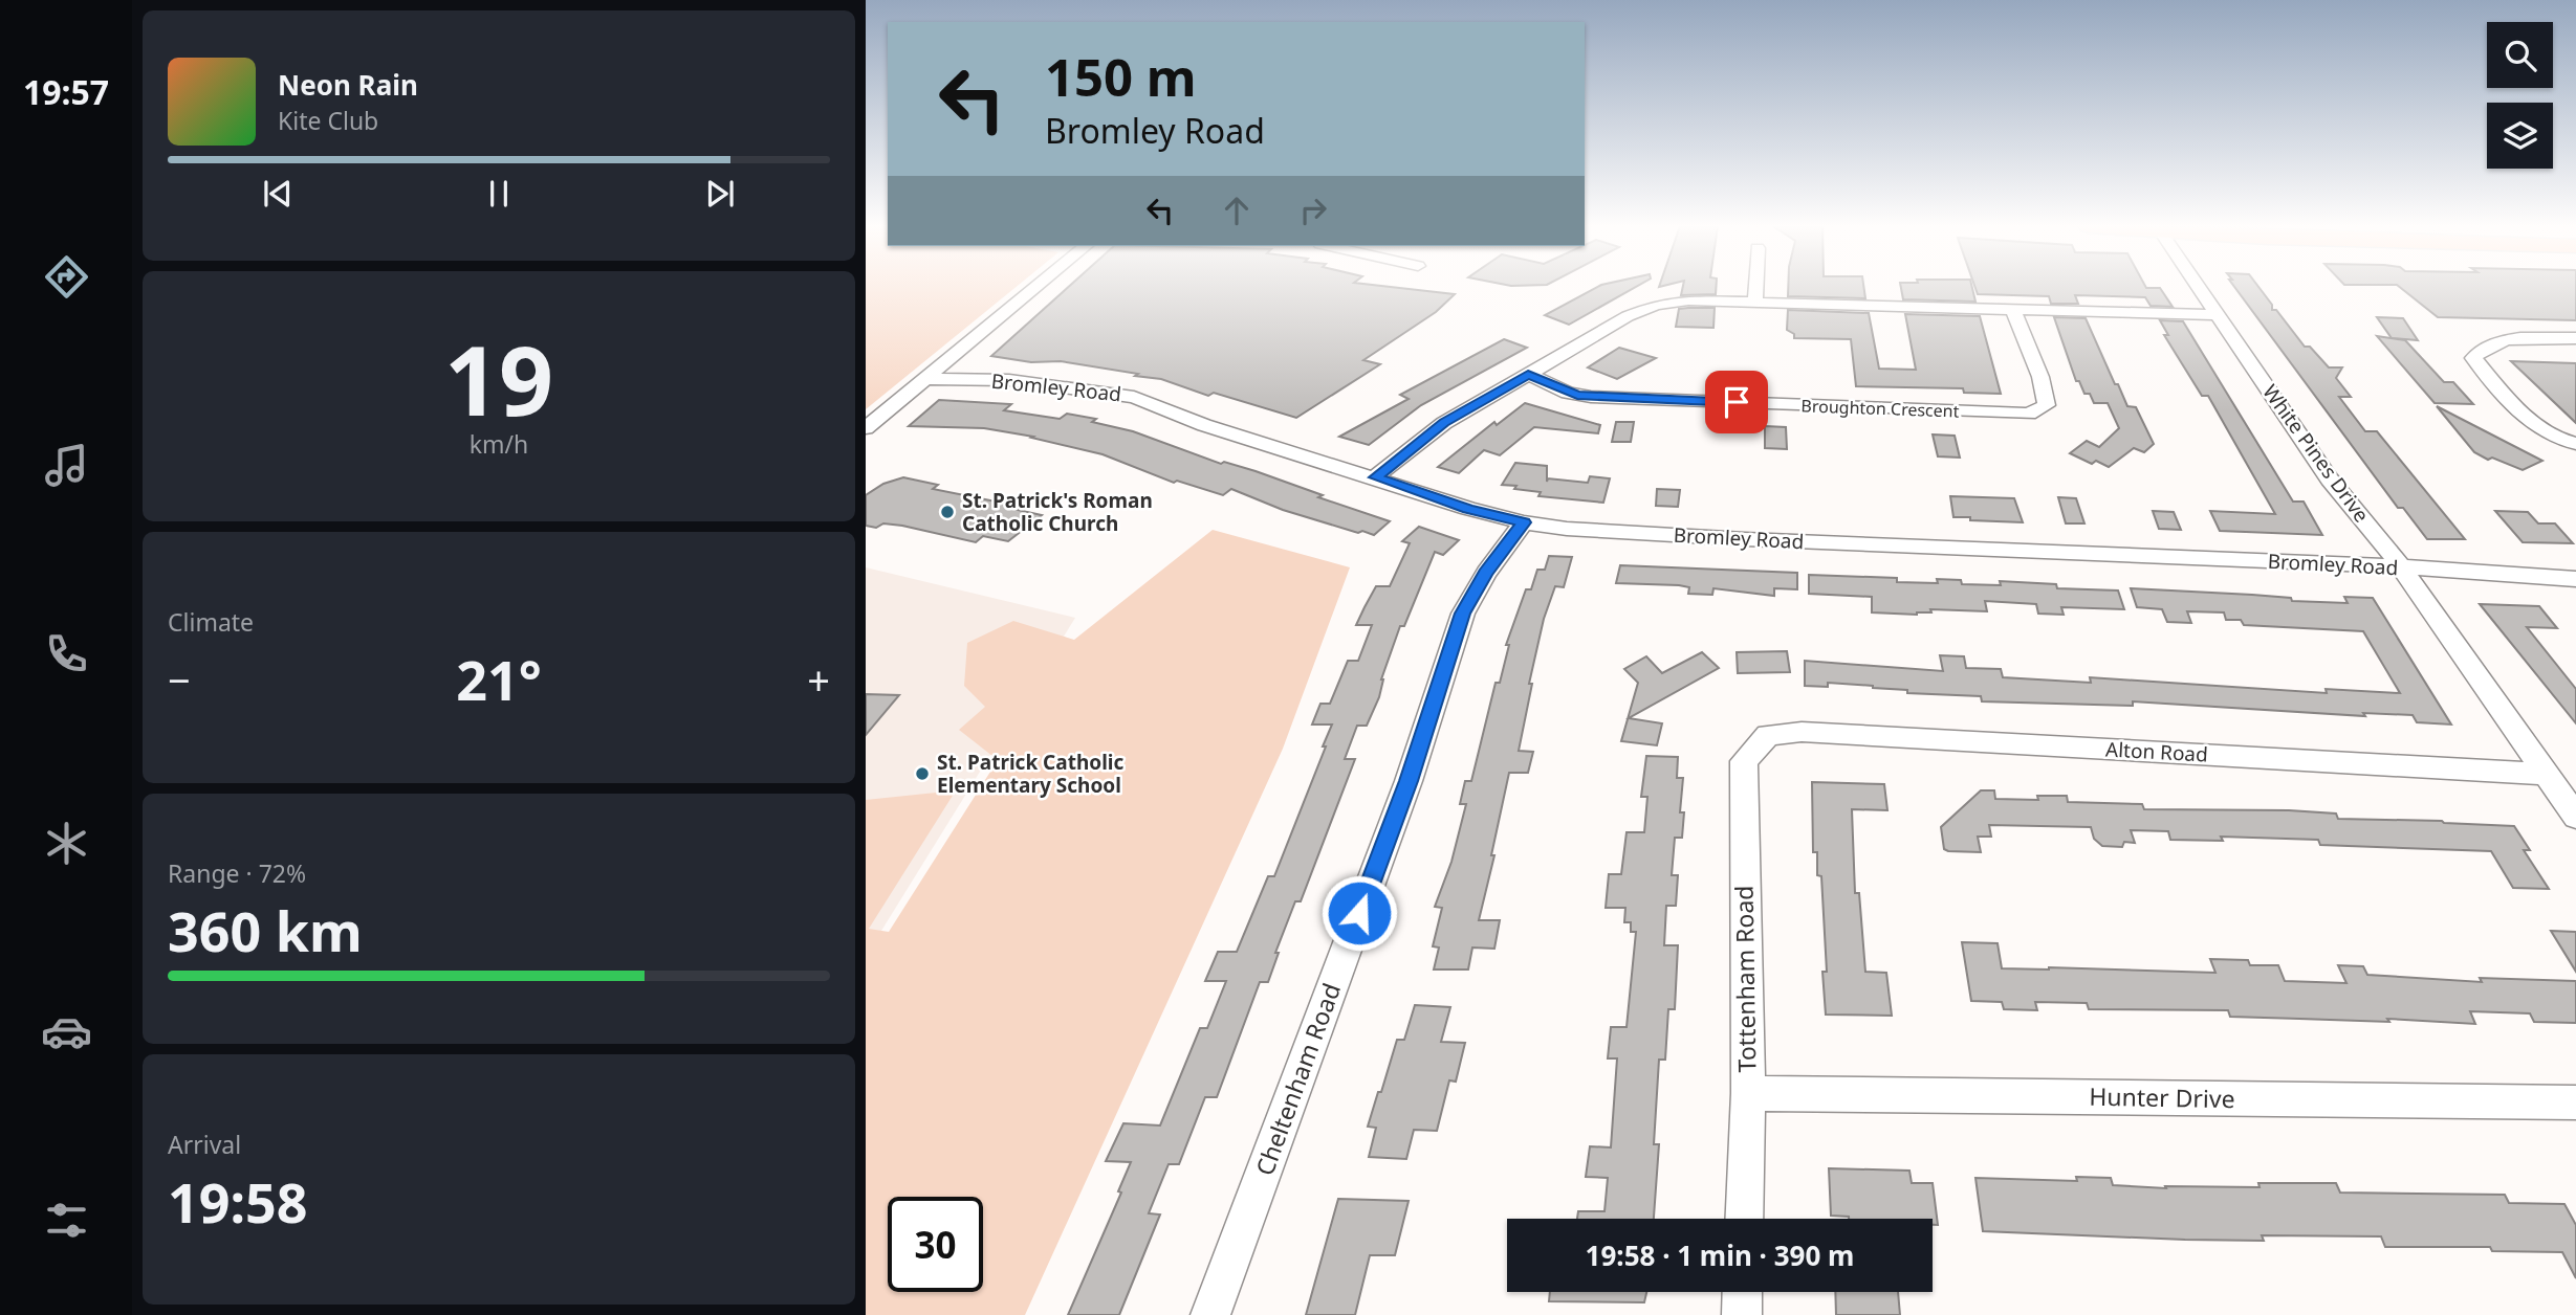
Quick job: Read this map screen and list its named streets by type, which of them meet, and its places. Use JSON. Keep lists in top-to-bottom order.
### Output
{
  "streets": {
    "street": [
      "Bromley Road",
      "Broughton Crescent",
      "White Pines Drive",
      "Alton Road",
      "Tottenham Road",
      "Cheltenham Road",
      "Hunter Drive"
    ]
  },
  "crossings": [
    ["Bromley Road", "White Pines Drive"],
    ["Bromley Road", "Cheltenham Road"],
    ["White Pines Drive", "Alton Road"],
    ["Alton Road", "Tottenham Road"],
    ["Tottenham Road", "Hunter Drive"]
  ],
  "places": ["St. Patrick's Roman Catholic Church", "St. Patrick Catholic Elementary School"],
  "page": {
    "tabs": "19:57",
    "turn": ["150 m", "Bromley Road"],
    "song": ["Neon Rain", "Kite Club"],
    "tile": [
      ["19", "km/h"],
      "Climate",
      ["Range · 72%", "360 km"],
      ["Arrival", "19:58"]
    ],
    "heat": ["−", "21°", "+"],
    "limit": "30",
    "trip": "19:58 · 1 min · 390 m"
  }
}
